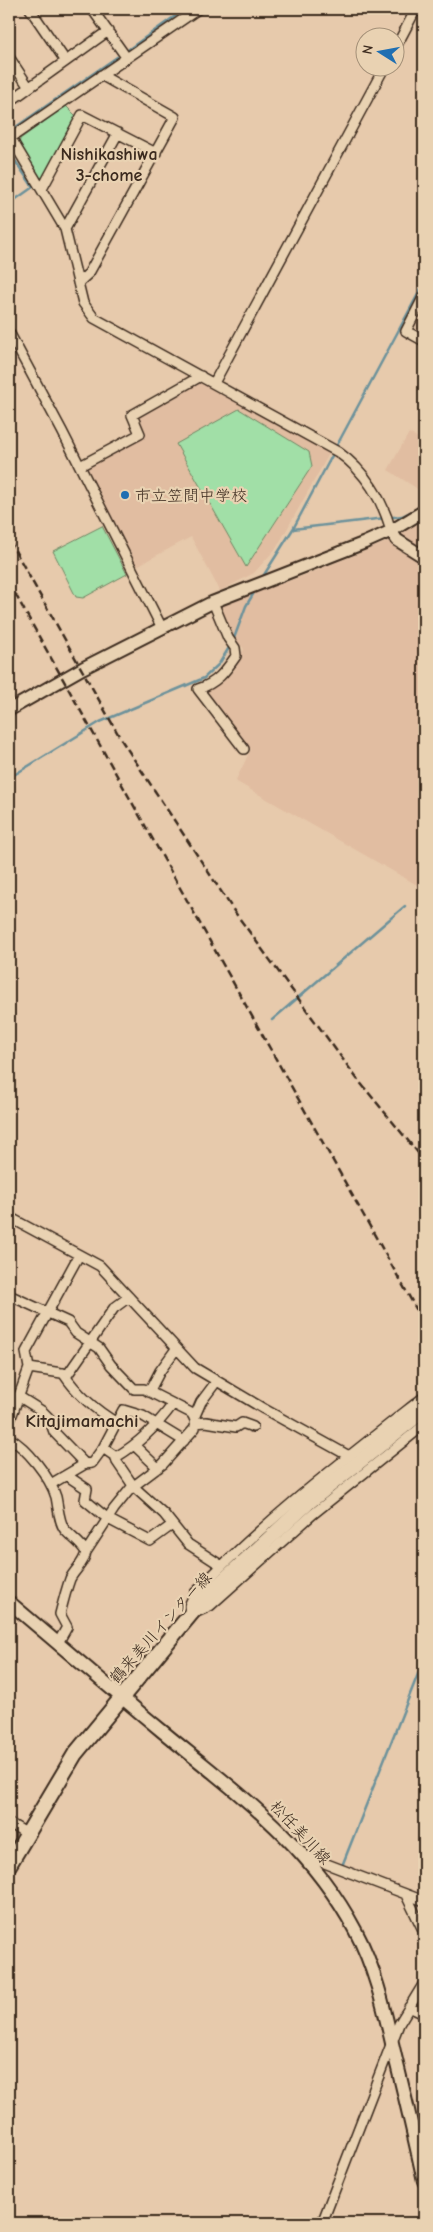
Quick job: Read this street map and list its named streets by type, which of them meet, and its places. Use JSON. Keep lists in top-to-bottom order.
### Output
{
  "streets": {
    "main road": ["鶴来美川インター線", "松任美川線"]
  },
  "crossings": [
    ["鶴来美川インター線", "松任美川線"]
  ],
  "districts": ["Nishikashiwa 3-chome", "Kitajimamachi"],
  "places": ["市立笠間中学校"],
  "north": "left"
}
